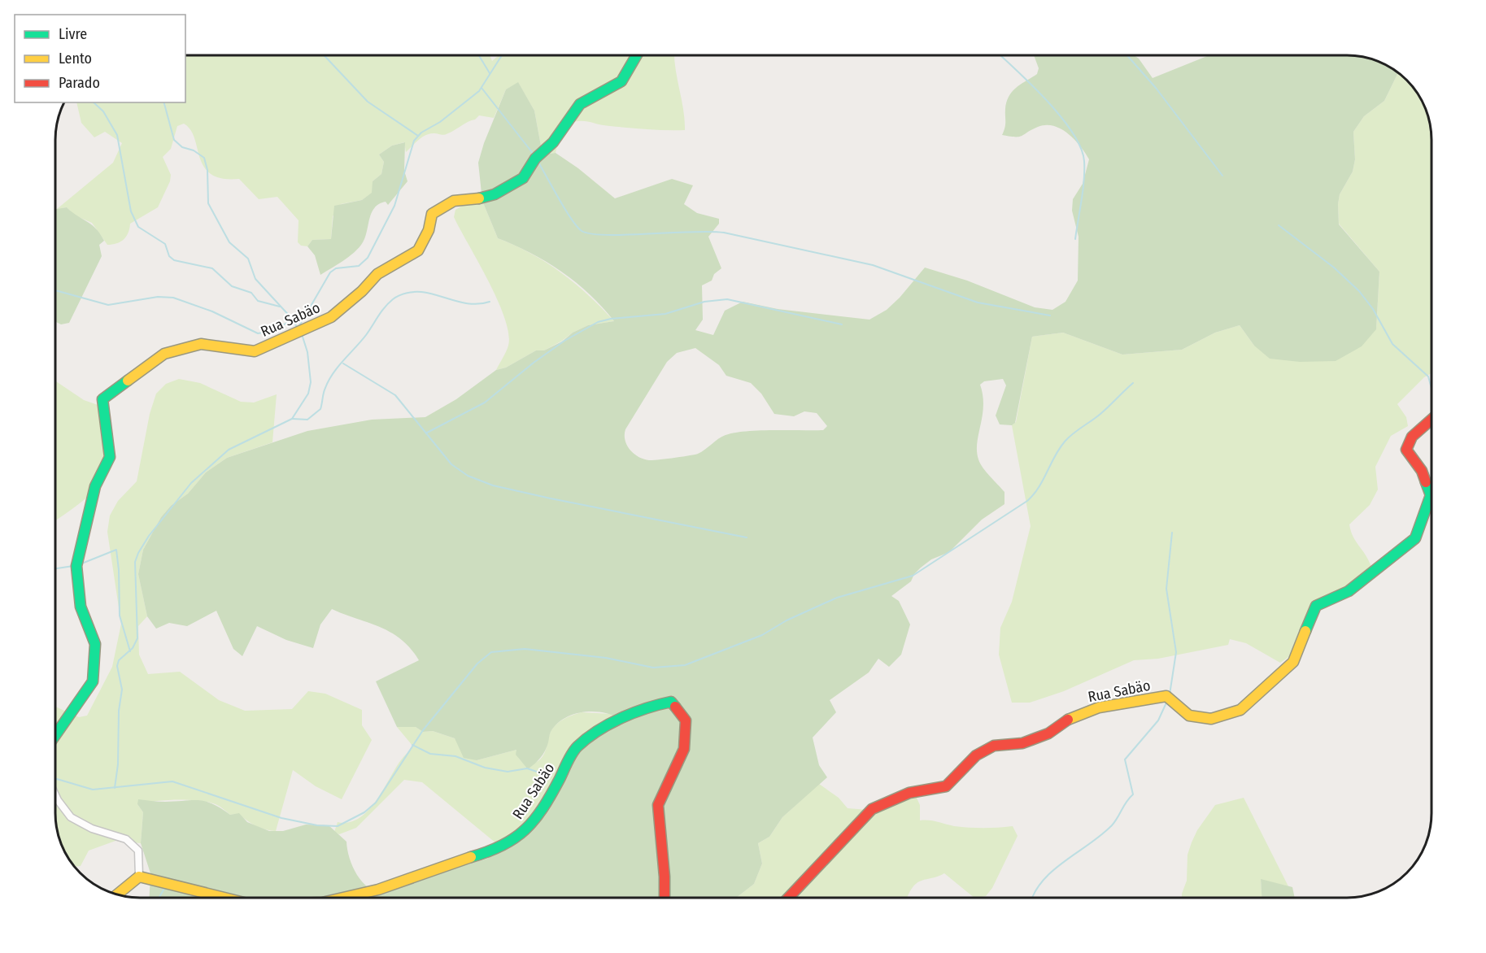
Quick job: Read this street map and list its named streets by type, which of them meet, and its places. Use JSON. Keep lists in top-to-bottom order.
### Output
{
  "streets": {
    "street": ["Rua Sabäo"]
  },
  "legend": ["Livre", "Lento", "Parado"]
}
